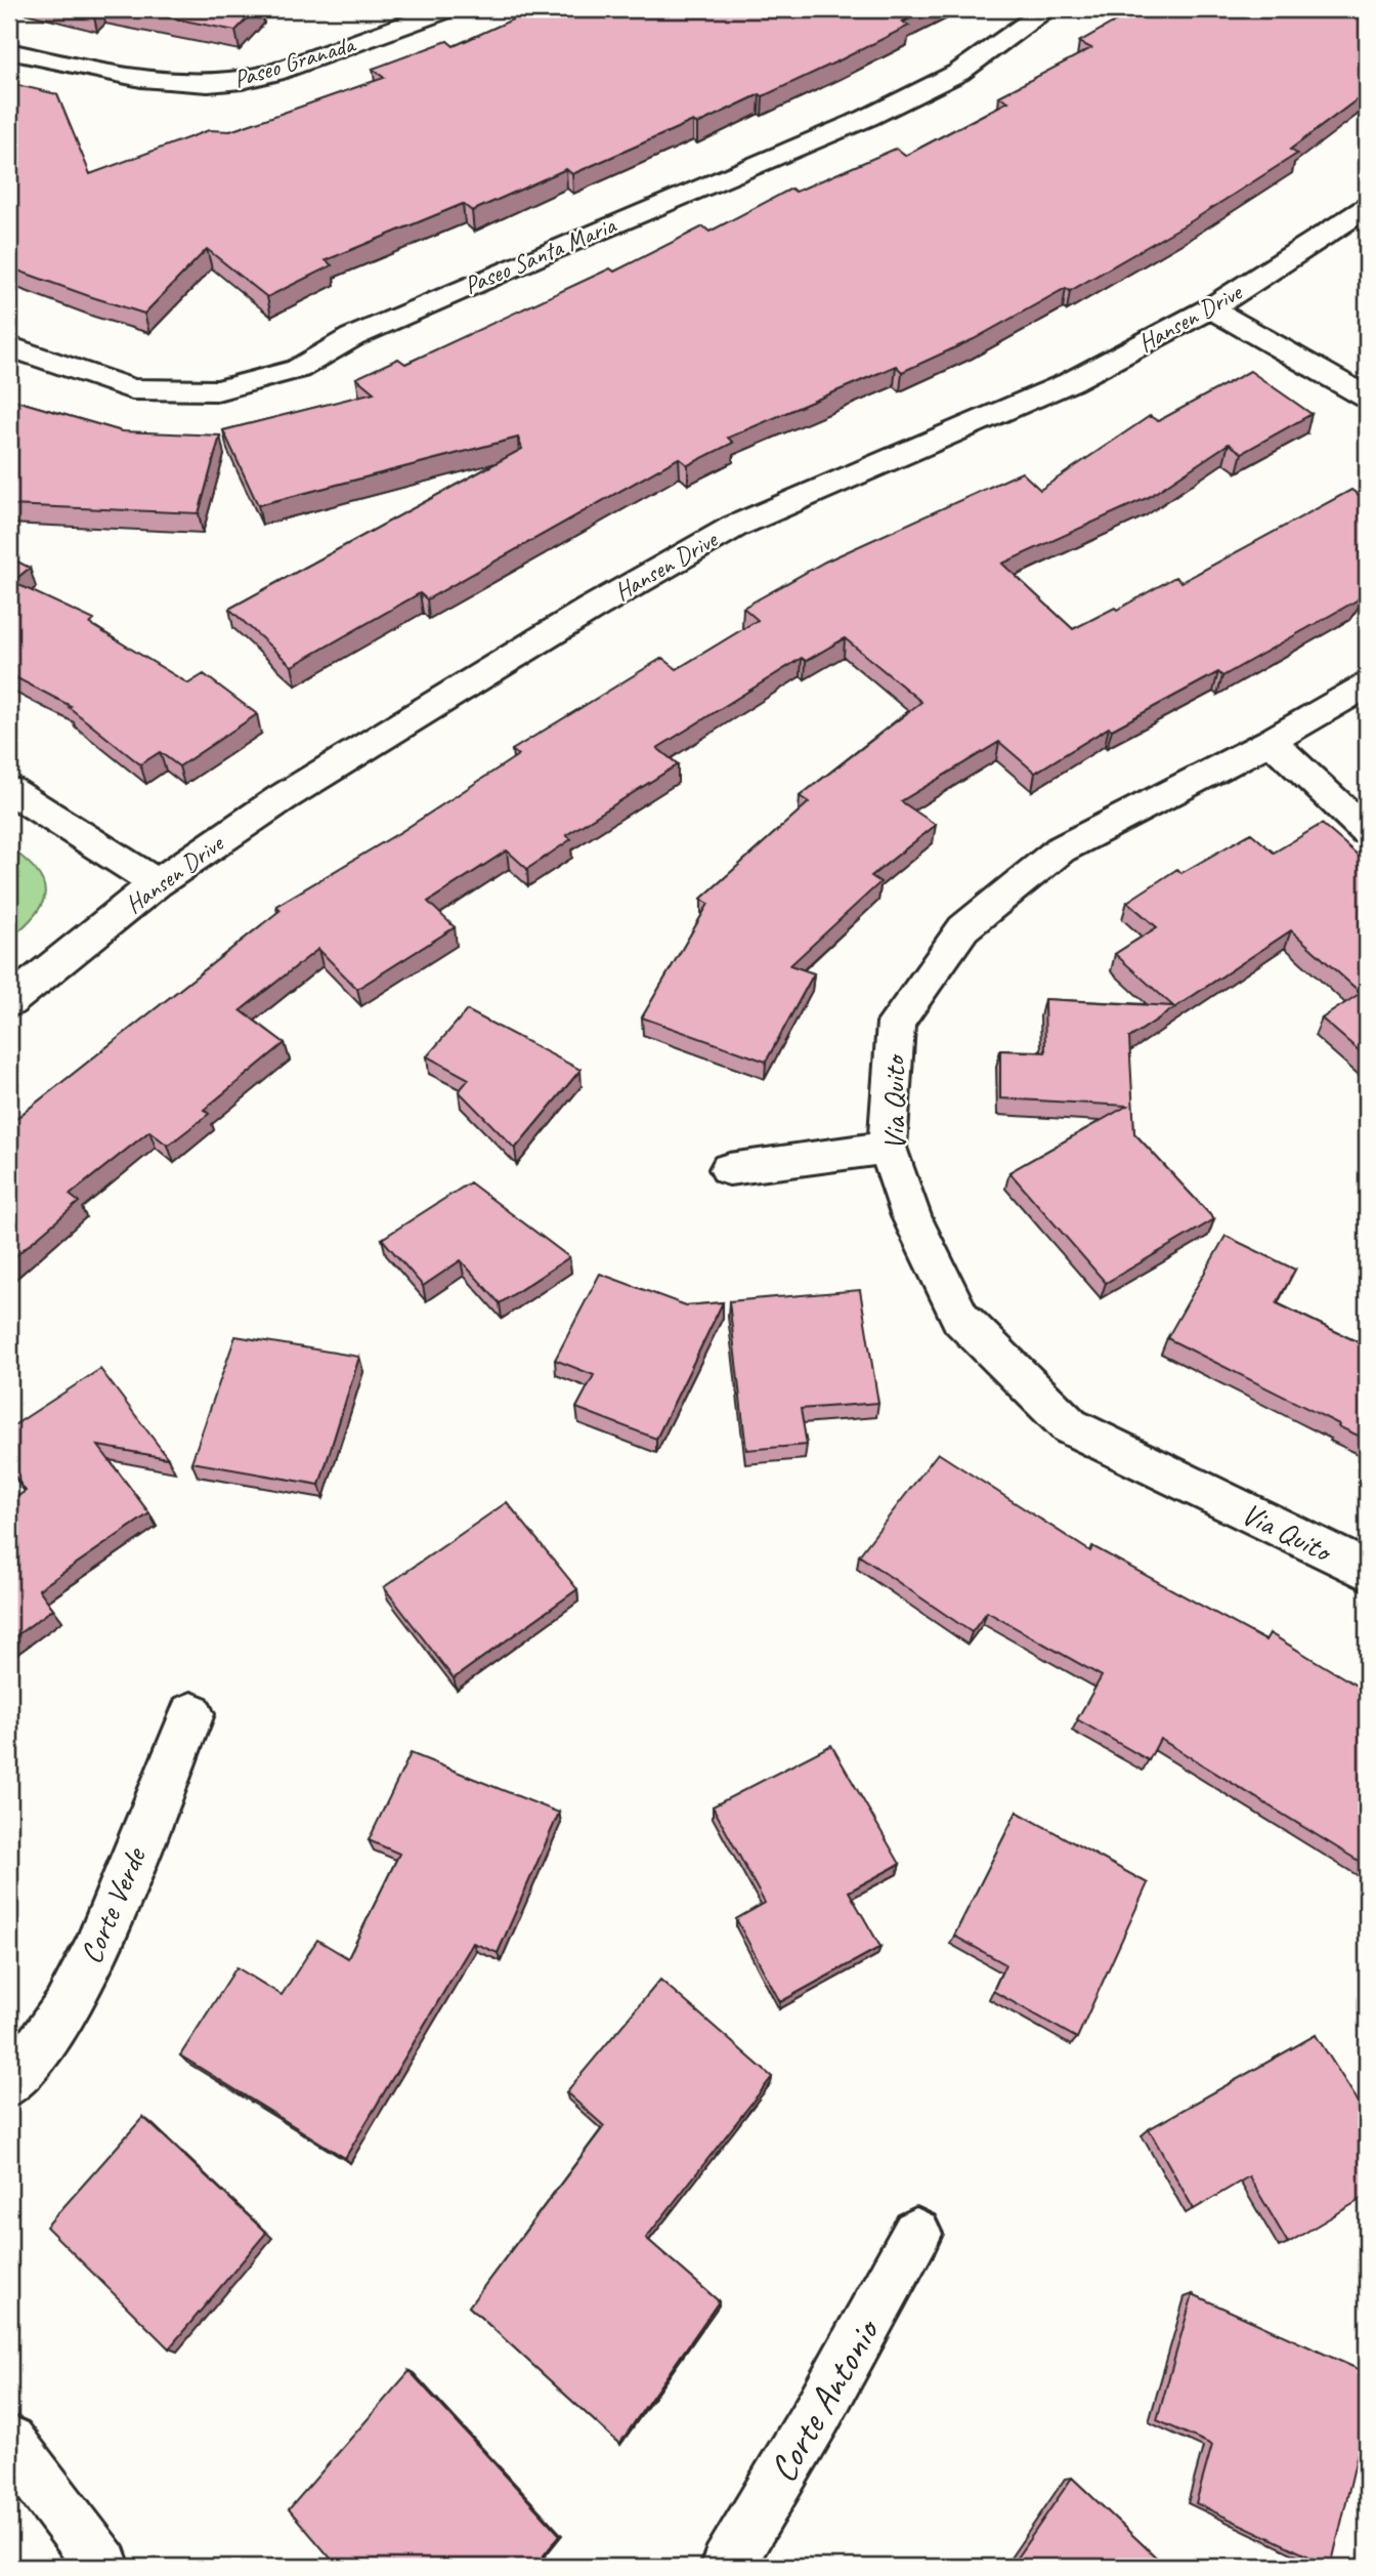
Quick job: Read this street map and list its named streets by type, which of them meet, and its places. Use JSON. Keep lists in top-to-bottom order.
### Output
{
  "streets": {
    "street": [
      "Paseo Granada",
      "Paseo Santa Maria",
      "Hansen Drive",
      "Via Quito",
      "Corte Verde",
      "Corte Antonio"
    ]
  }
}
